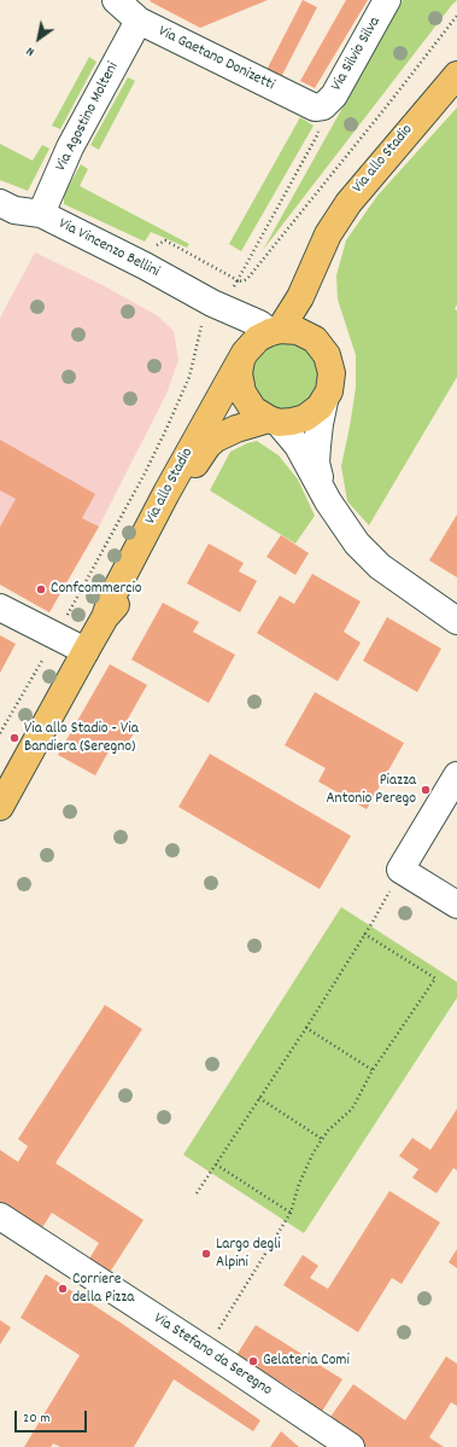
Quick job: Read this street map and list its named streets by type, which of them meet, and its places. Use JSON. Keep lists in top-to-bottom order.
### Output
{
  "streets": {
    "main road": ["Via allo Stadio"],
    "street": [
      "Via Silvio Silva",
      "Via Gaetano Donizetti",
      "Via Agostino Molteni",
      "Via Vincenzo Bellini",
      "Via Stefano da Seregno"
    ]
  },
  "crossings": [
    ["Via Silvio Silva", "Via Gaetano Donizetti"],
    ["Via Gaetano Donizetti", "Via Agostino Molteni"],
    ["Via Agostino Molteni", "Via Vincenzo Bellini"],
    ["Via allo Stadio", "Via Vincenzo Bellini"]
  ],
  "places": [
    "Confcommercio",
    "Via allo Stadio - Via Bandiera (Seregno)",
    "Piazza Antonio Perego",
    "Largo degli Alpini",
    "Corriere della Pizza",
    "Gelateria Comi"
  ],
  "scale_bar": "20 m",
  "north": "bottom left"
}
